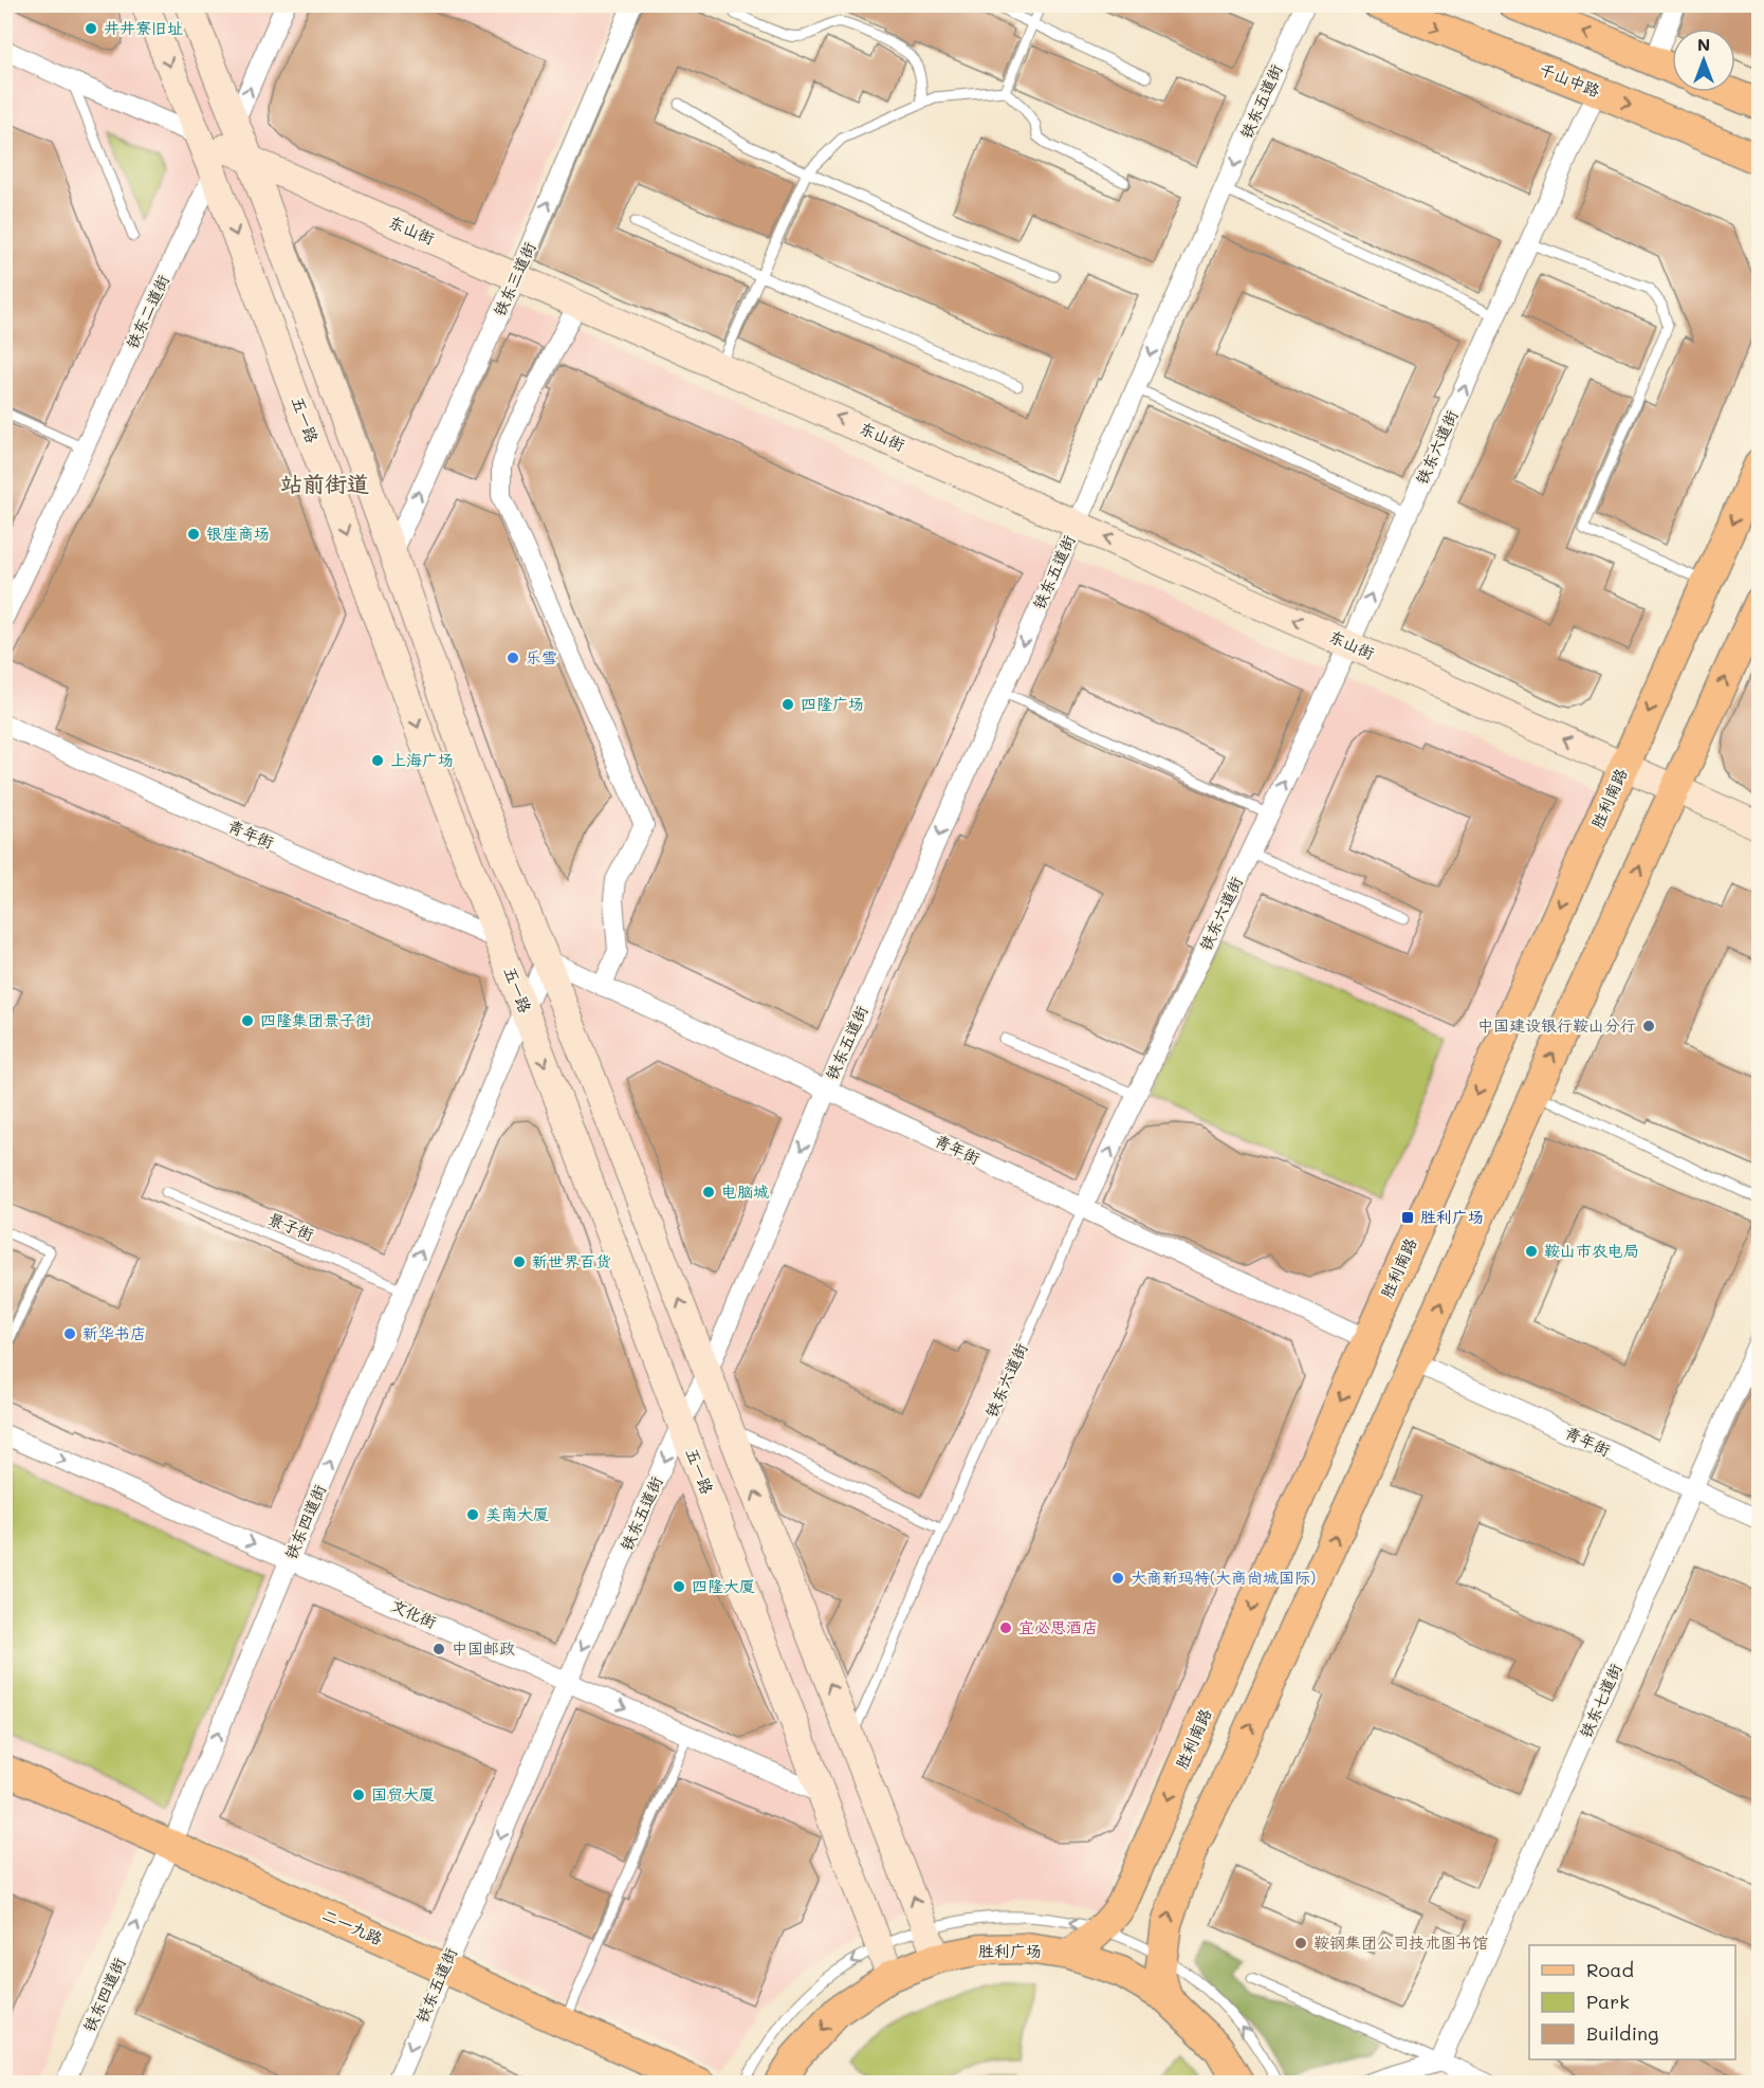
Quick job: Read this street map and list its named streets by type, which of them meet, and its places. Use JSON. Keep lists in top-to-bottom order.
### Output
{
  "streets": {
    "main road": [
      "千山中路",
      "东山街",
      "五一路",
      "胜利南路",
      "二一九路",
      "胜利广场"
    ],
    "street": [
      "铁东五道街",
      "铁东三道街",
      "铁东二道街",
      "铁东六道街",
      "青年街",
      "铁东四道街",
      "文化街",
      "铁东七道街"
    ],
    "lane": ["景子街"]
  },
  "crossings": [
    ["千山中路", "铁东六道街"],
    ["铁东五道街", "东山街"],
    ["铁东五道街", "五一路"],
    ["铁东五道街", "青年街"],
    ["铁东五道街", "文化街"],
    ["铁东五道街", "二一九路"],
    ["东山街", "铁东三道街"],
    ["东山街", "铁东二道街"],
    ["东山街", "五一路"],
    ["东山街", "铁东六道街"],
    ["东山街", "胜利南路"],
    ["铁东二道街", "五一路"],
    ["五一路", "青年街"],
    ["五一路", "铁东四道街"],
    ["五一路", "文化街"],
    ["五一路", "胜利广场"],
    ["铁东六道街", "青年街"],
    ["胜利南路", "青年街"],
    ["胜利南路", "胜利广场"],
    ["青年街", "铁东四道街"],
    ["青年街", "铁东七道街"],
    ["景子街", "铁东四道街"],
    ["铁东四道街", "文化街"],
    ["铁东四道街", "二一九路"]
  ],
  "one_way": [
    "铁东五道街",
    "东山街",
    "铁东三道街",
    "铁东六道街",
    "铁东四道街",
    "文化街"
  ],
  "districts": ["站前街道"],
  "places": {
    "other": [
      "井井寮旧址",
      "银座商场",
      "乐雪",
      "四隆广场",
      "上海广场",
      "四隆集团景子街",
      "中国建设银行鞍山分行",
      "电脑城",
      "鞍山市农电局",
      "新世界百货",
      "新华书店",
      "美南大厦",
      "大商新玛特(大商尚城国际)",
      "四隆大厦",
      "宜必思酒店",
      "中国邮政",
      "国贸大厦",
      "鞍钢集团公司技术图书馆"
    ],
    "transit": ["胜利广场"]
  },
  "legend": ["Road", "Park", "Building"],
  "north": "top"
}
